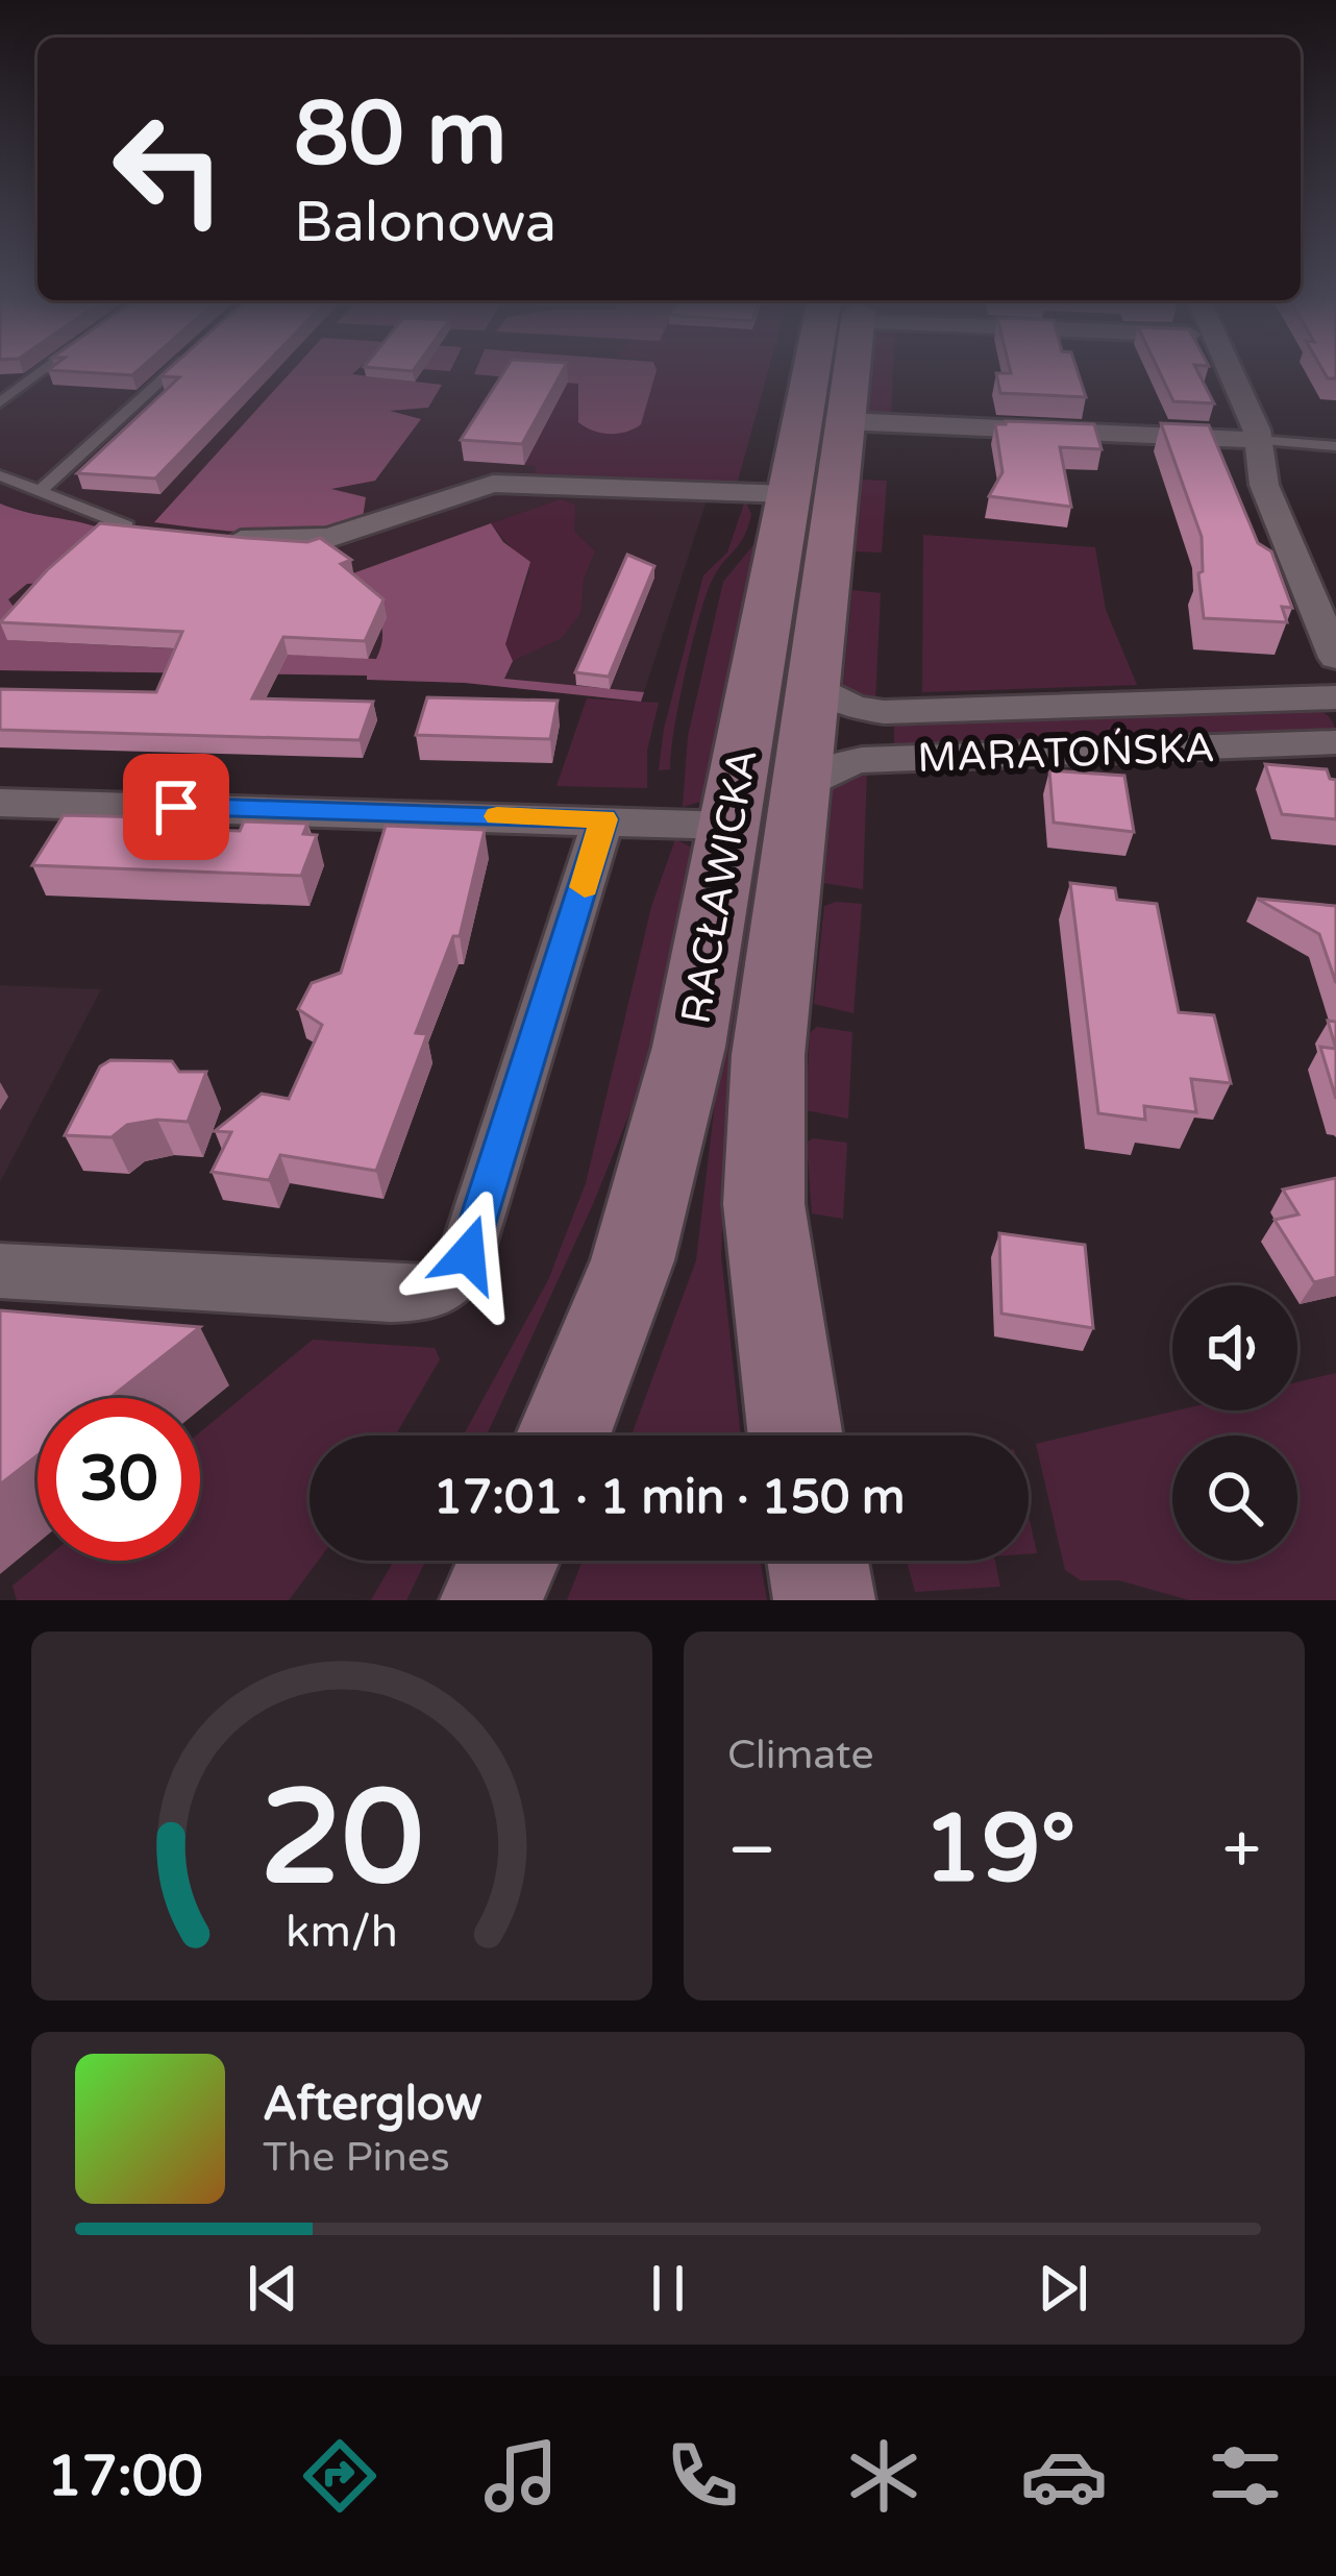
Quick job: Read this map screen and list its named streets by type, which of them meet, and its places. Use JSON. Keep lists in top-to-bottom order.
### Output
{
  "streets": {
    "main road": ["RACŁAWICKA"],
    "street": ["MARATOŃSKA"]
  },
  "crossings": [
    ["MARATOŃSKA", "RACŁAWICKA"]
  ],
  "page": {
    "turn": ["80 m", "Balonowa"],
    "limit": "30",
    "trip": "17:01 · 1 min · 150 m",
    "tile": "Climate",
    "heat": ["−", "19°", "+"],
    "song": ["Afterglow", "The Pines"],
    "tabs": "17:00",
    "gauge": ["20", "km/h"]
  }
}
